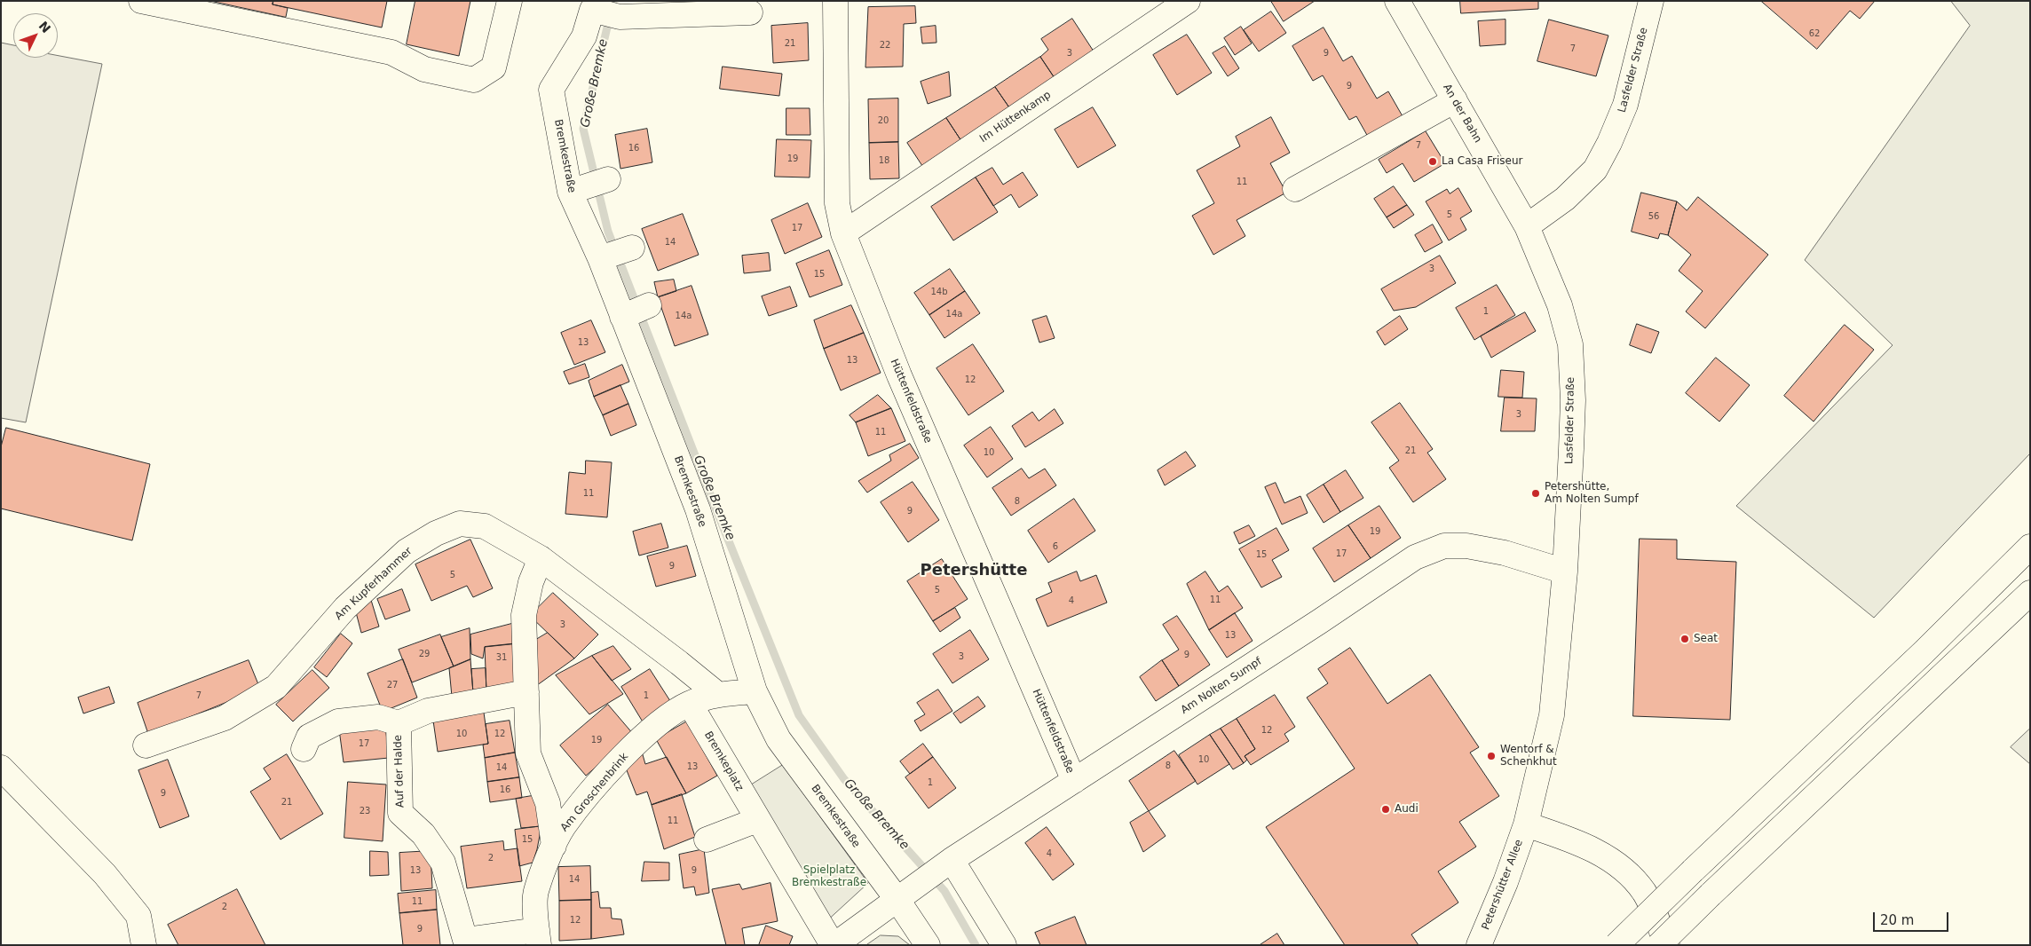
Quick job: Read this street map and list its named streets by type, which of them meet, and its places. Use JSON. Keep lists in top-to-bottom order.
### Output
{
  "streets": {
    "main road": [
      "Lasfelder Straße",
      "An der Bahn",
      "Im Hüttenkamp",
      "Bremkestraße",
      "Hüttenfeldstraße",
      "Am Kupferhammer",
      "Am Nolten Sumpf",
      "Bremkeplatz",
      "Auf der Halde",
      "Am Groschenbrink",
      "Petershütter Allee"
    ]
  },
  "crossings": [
    ["Lasfelder Straße", "An der Bahn"],
    ["Lasfelder Straße", "Am Nolten Sumpf"],
    ["Lasfelder Straße", "Petershütter Allee"],
    ["Im Hüttenkamp", "Hüttenfeldstraße"],
    ["Bremkestraße", "Am Nolten Sumpf"],
    ["Bremkestraße", "Bremkeplatz"],
    ["Bremkestraße", "Am Groschenbrink"],
    ["Hüttenfeldstraße", "Am Nolten Sumpf"],
    ["Am Kupferhammer", "Am Groschenbrink"],
    ["Am Nolten Sumpf", "Bremkeplatz"],
    ["Bremkeplatz", "Am Groschenbrink"],
    ["Auf der Halde", "Am Groschenbrink"]
  ],
  "districts": ["Petershütte"],
  "water": ["Große Bremke"],
  "parks": ["Spielplatz Bremkestraße"],
  "places": [
    "La Casa Friseur",
    "Petershütte, Am Nolten Sumpf",
    "Seat",
    "Wentorf & Schenkhut",
    "Audi"
  ],
  "house_numbers": [
    "62",
    "21",
    "22",
    "7",
    "3",
    "9",
    "9",
    "20",
    "7",
    "16",
    "19",
    "18",
    "11",
    "5",
    "56",
    "17",
    "14",
    "3",
    "15",
    "14b",
    "1",
    "14a",
    "14a",
    "13",
    "13",
    "12",
    "3",
    "11",
    "21",
    "10",
    "11",
    "8",
    "9",
    "19",
    "6",
    "17",
    "15",
    "9",
    "5",
    "5",
    "11",
    "4",
    "3",
    "13",
    "29",
    "9",
    "3",
    "31",
    "27",
    "7",
    "1",
    "12",
    "10",
    "12",
    "19",
    "17",
    "10",
    "8",
    "13",
    "14",
    "1",
    "16",
    "9",
    "21",
    "23",
    "11",
    "15",
    "4",
    "2",
    "13",
    "9",
    "14",
    "11",
    "2",
    "12",
    "9"
  ],
  "scale_bar": "20 m",
  "north": "top right"
}
